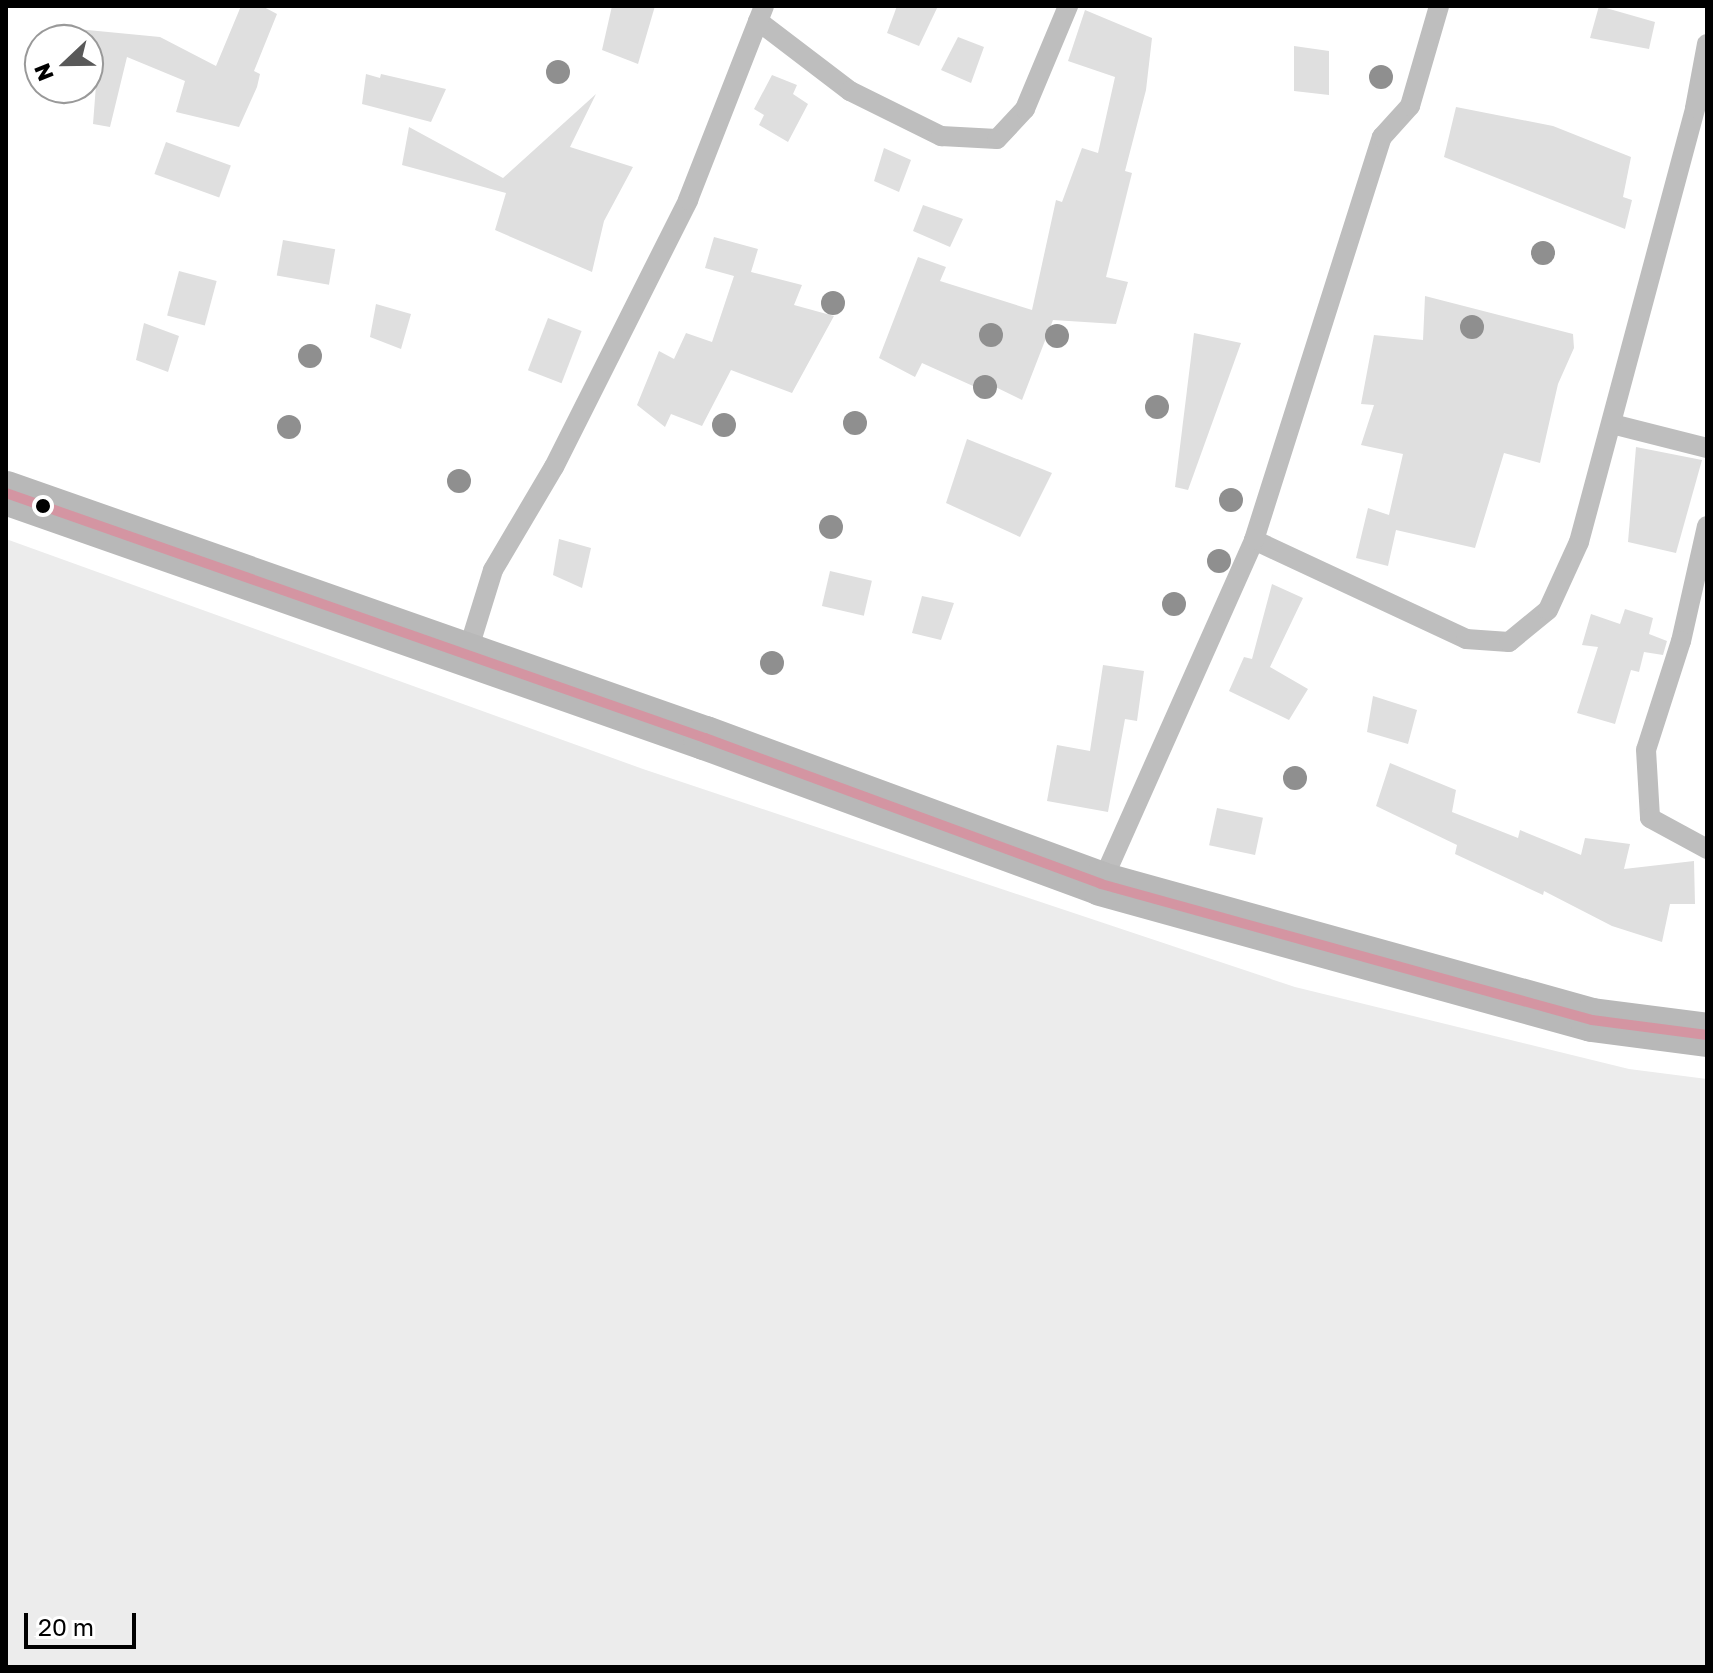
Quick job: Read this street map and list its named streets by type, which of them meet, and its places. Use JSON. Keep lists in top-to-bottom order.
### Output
{
  "scale_bar": "20 m",
  "north": "left"
}
